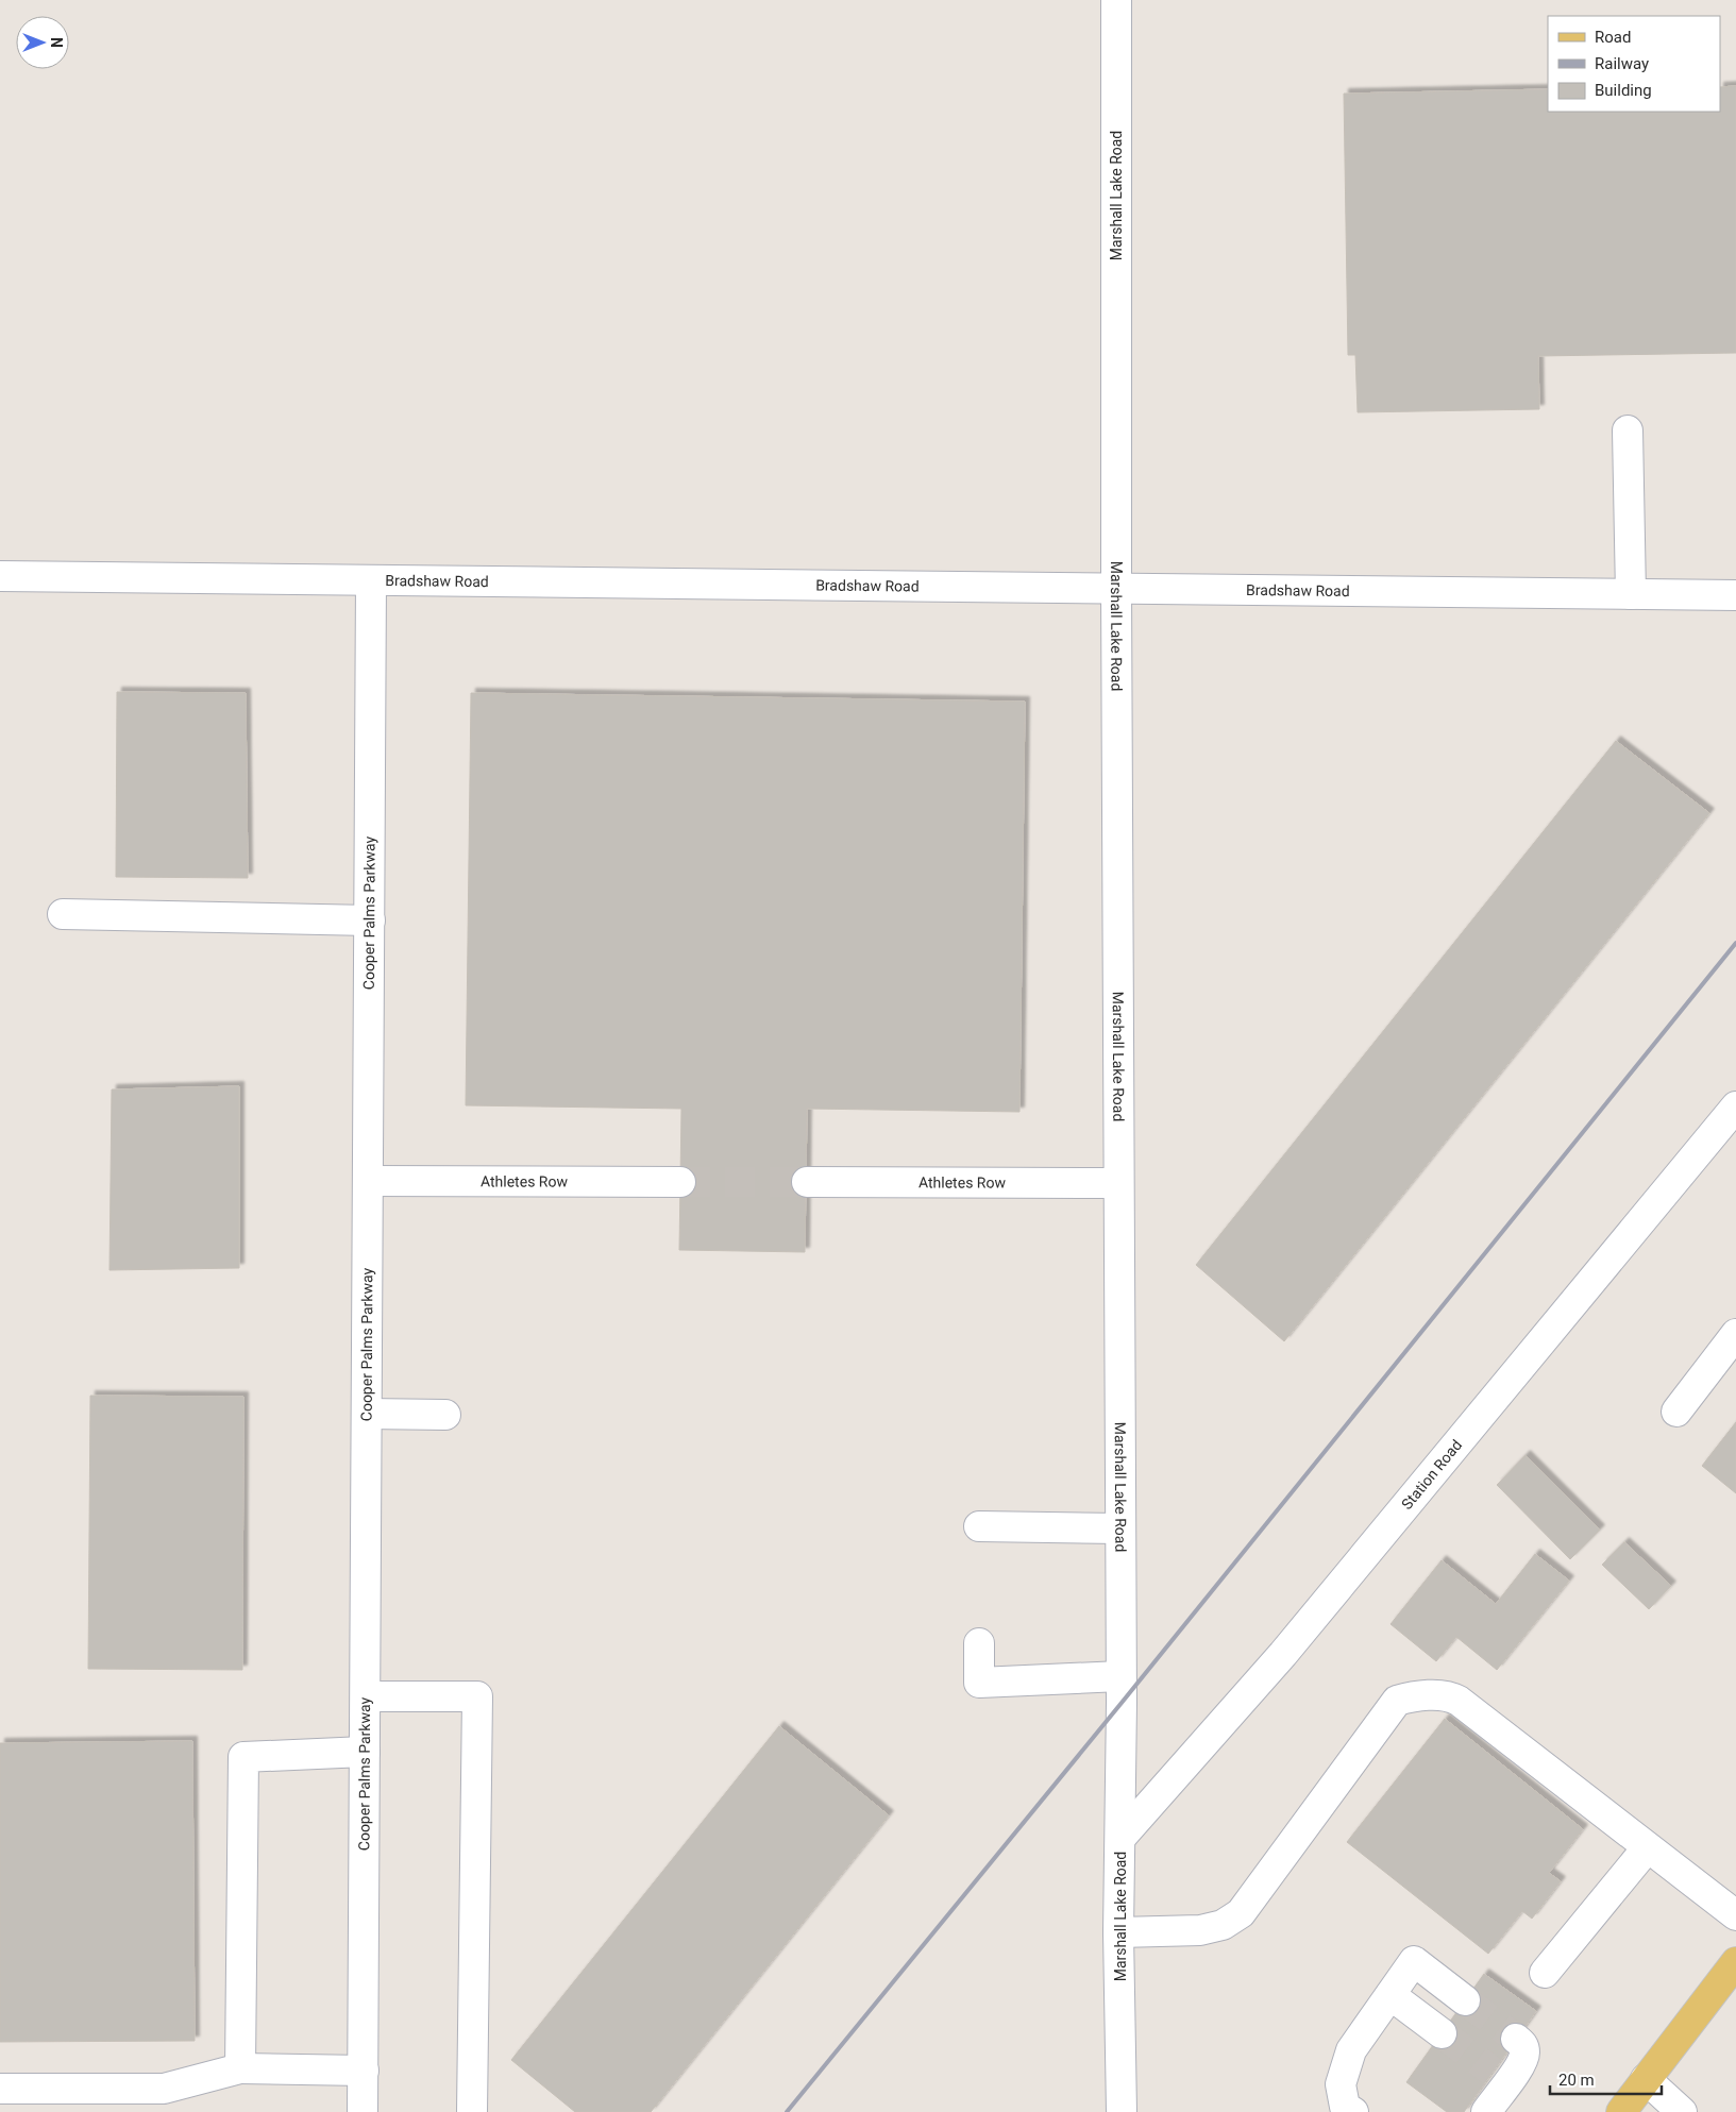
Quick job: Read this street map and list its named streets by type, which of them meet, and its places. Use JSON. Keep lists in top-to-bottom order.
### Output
{
  "streets": {
    "street": [
      "Marshall Lake Road",
      "Bradshaw Road",
      "Cooper Palms Parkway",
      "Athletes Row",
      "Station Road"
    ]
  },
  "crossings": [
    ["Marshall Lake Road", "Bradshaw Road"],
    ["Marshall Lake Road", "Athletes Row"],
    ["Marshall Lake Road", "Station Road"],
    ["Bradshaw Road", "Cooper Palms Parkway"],
    ["Cooper Palms Parkway", "Athletes Row"]
  ],
  "legend": ["Road", "Railway", "Building"],
  "scale_bar": "20 m",
  "north": "right"
}
